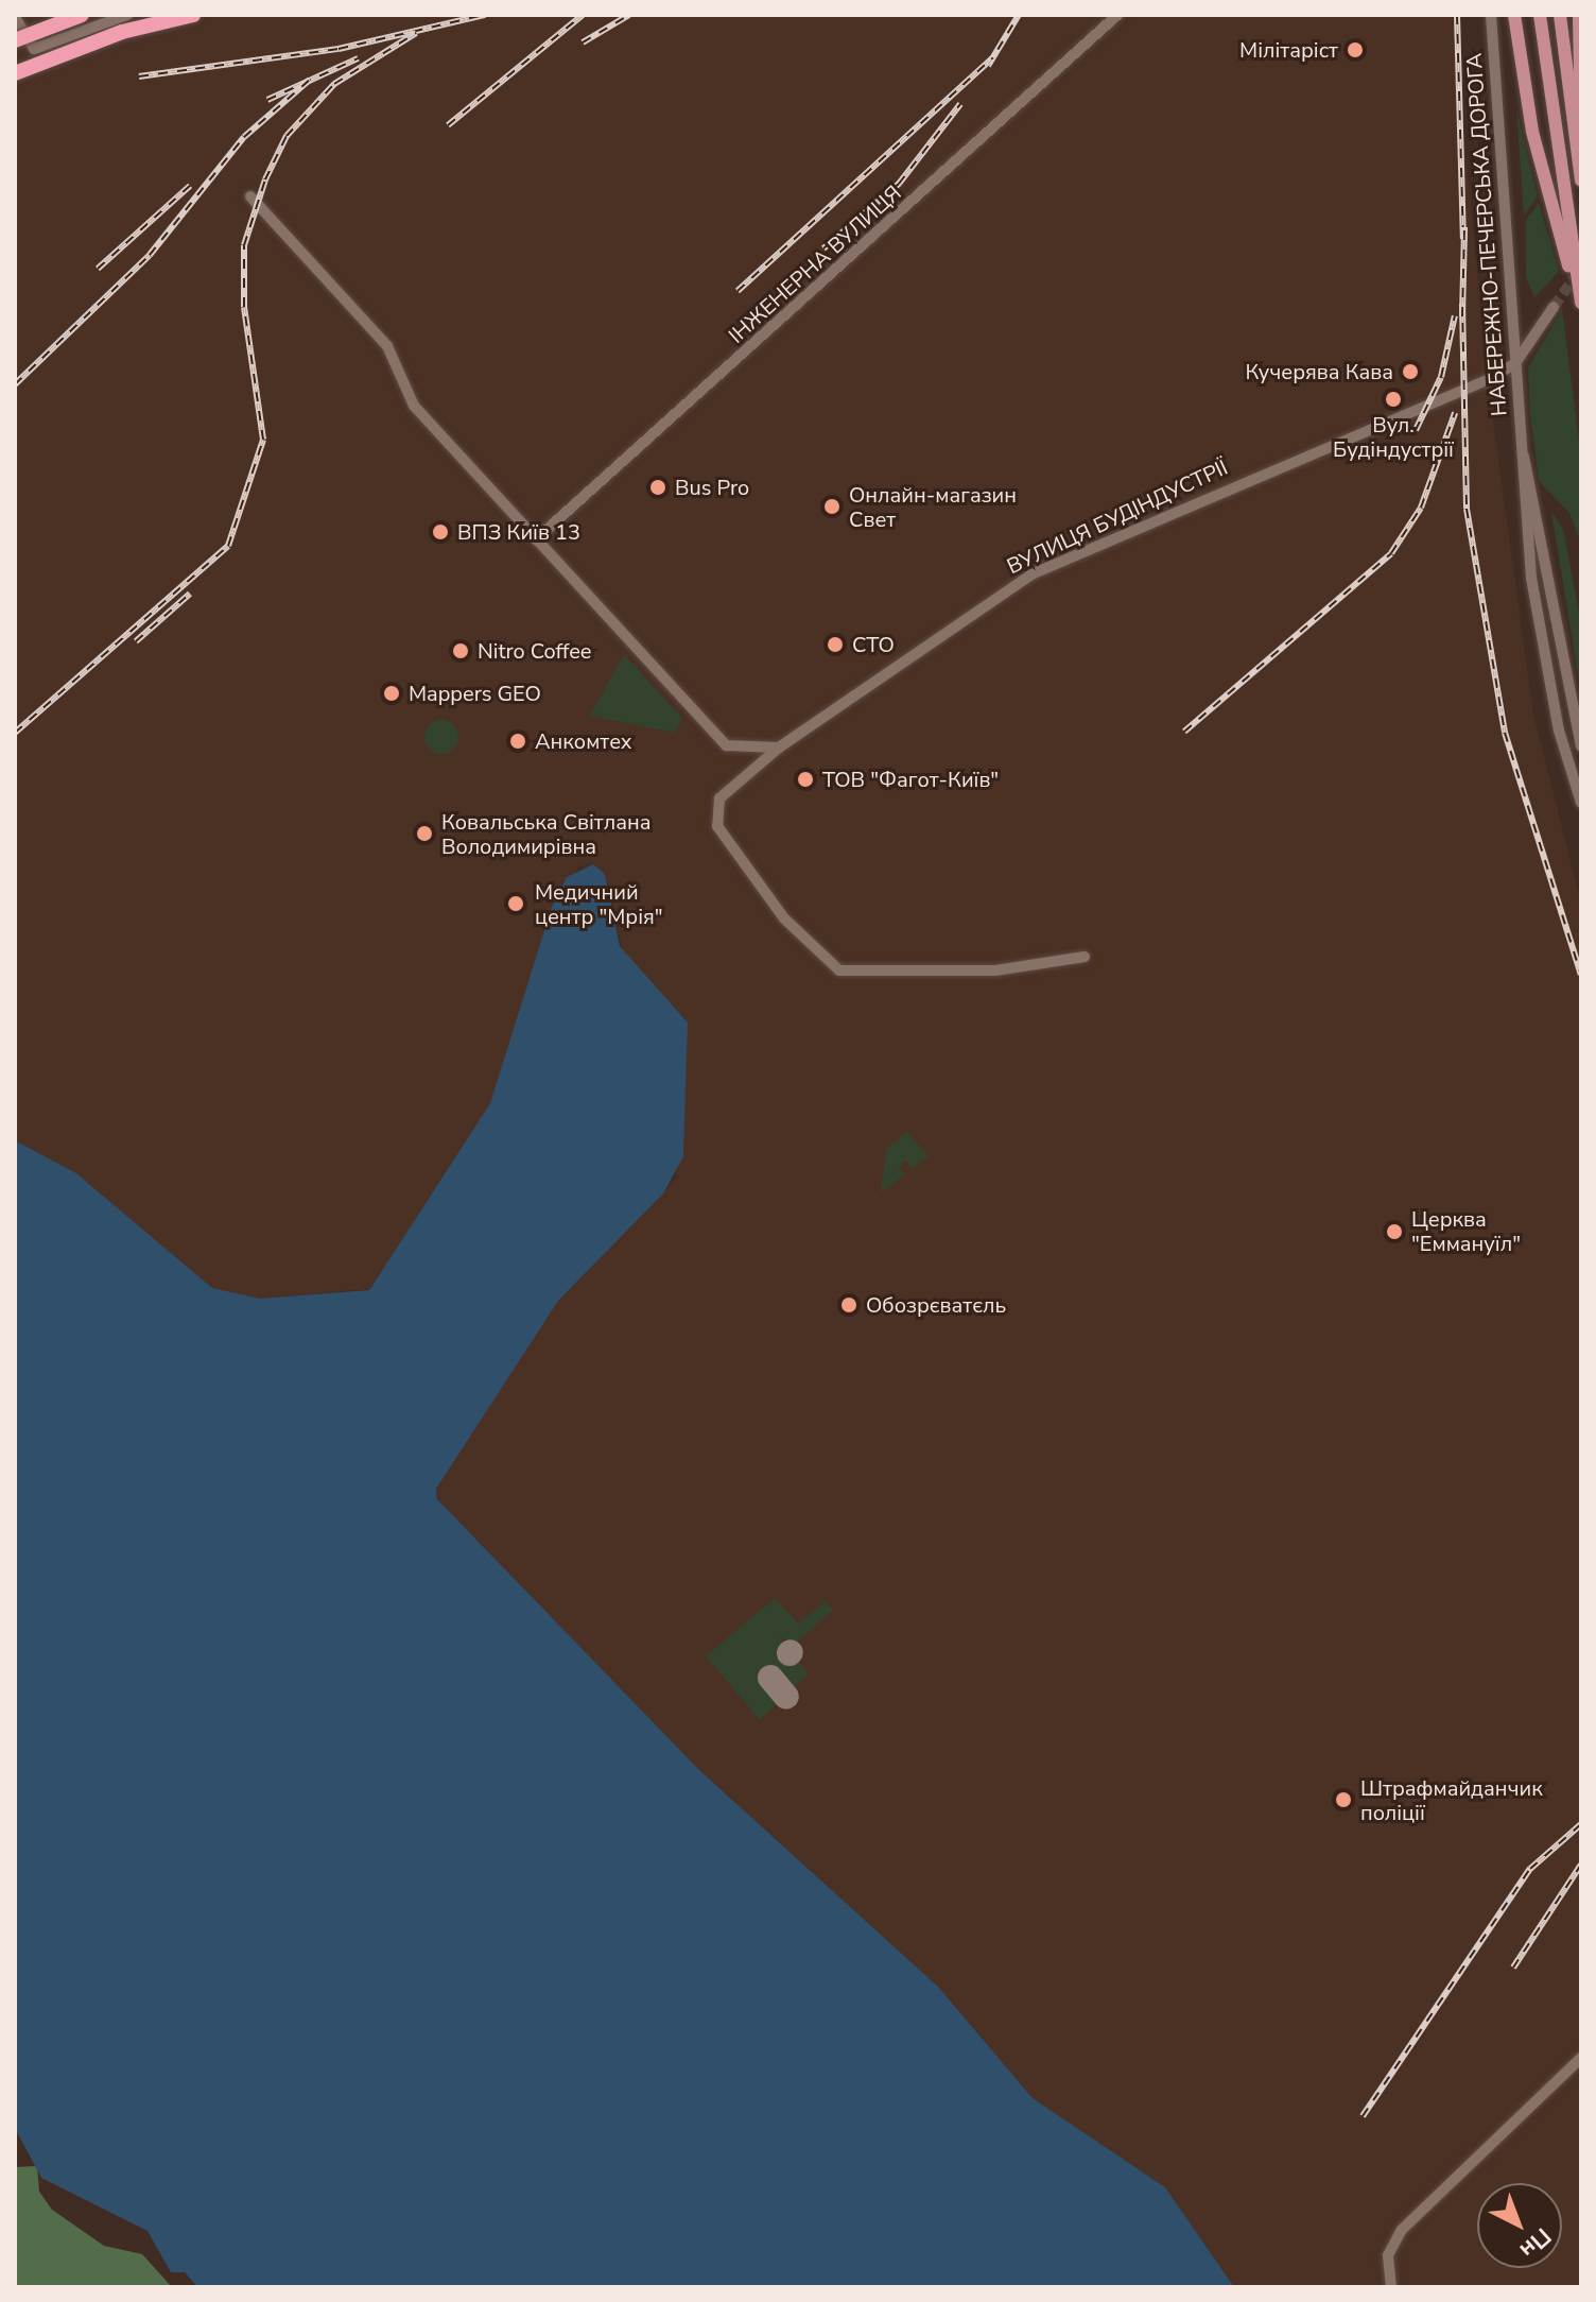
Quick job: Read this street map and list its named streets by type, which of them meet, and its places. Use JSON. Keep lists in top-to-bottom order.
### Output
{
  "streets": {
    "street": ["НАБЕРЕЖНО-ПЕЧЕРСЬКА ДОРОГА", "ІНЖЕНЕРНА ВУЛИЦЯ", "ВУЛИЦЯ БУДІНДУСТРІЇ"]
  },
  "crossings": [
    ["НАБЕРЕЖНО-ПЕЧЕРСЬКА ДОРОГА", "ВУЛИЦЯ БУДІНДУСТРІЇ"]
  ],
  "places": [
    "Мілітаріст",
    "Кучерява Кава",
    "Вул. Будіндустрії",
    "Bus Pro",
    "Онлайн-магазин Свет",
    "ВПЗ Київ 13",
    "СТО",
    "Nitro Coffee",
    "Mappers GEO",
    "Анкомтех",
    "ТОВ \"Фагот-Київ\"",
    "Ковальська Світлана Володимирівна",
    "Медичний центр \"Мрія\"",
    "Церква \"Еммануїл\"",
    "Обозрєватєль",
    "Штрафмайданчик поліції"
  ],
  "north": "bottom right"
}
